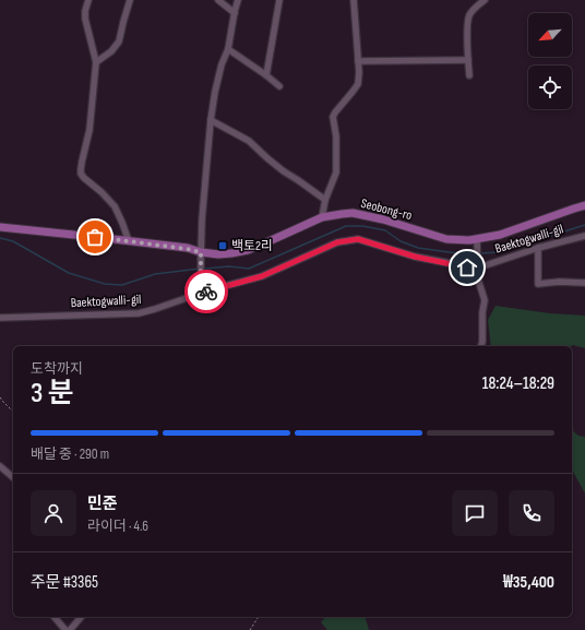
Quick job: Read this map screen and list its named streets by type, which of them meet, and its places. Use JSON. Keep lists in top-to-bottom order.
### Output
{
  "streets": {
    "main road": ["Seobong-ro"],
    "street": ["Baektogwalli-gil"]
  },
  "places": {
    "transit": ["백토2리"]
  },
  "north": "bottom left",
  "page": {
    "heading": ["3 분", "도착까지", "18:24–18:29"],
    "panel": [
      "민준",
      "라이더 · 4.6",
      "주문 #3365",
      "₩35,400"
    ],
    "bar": "배달 중 · 290 m"
  }
}
